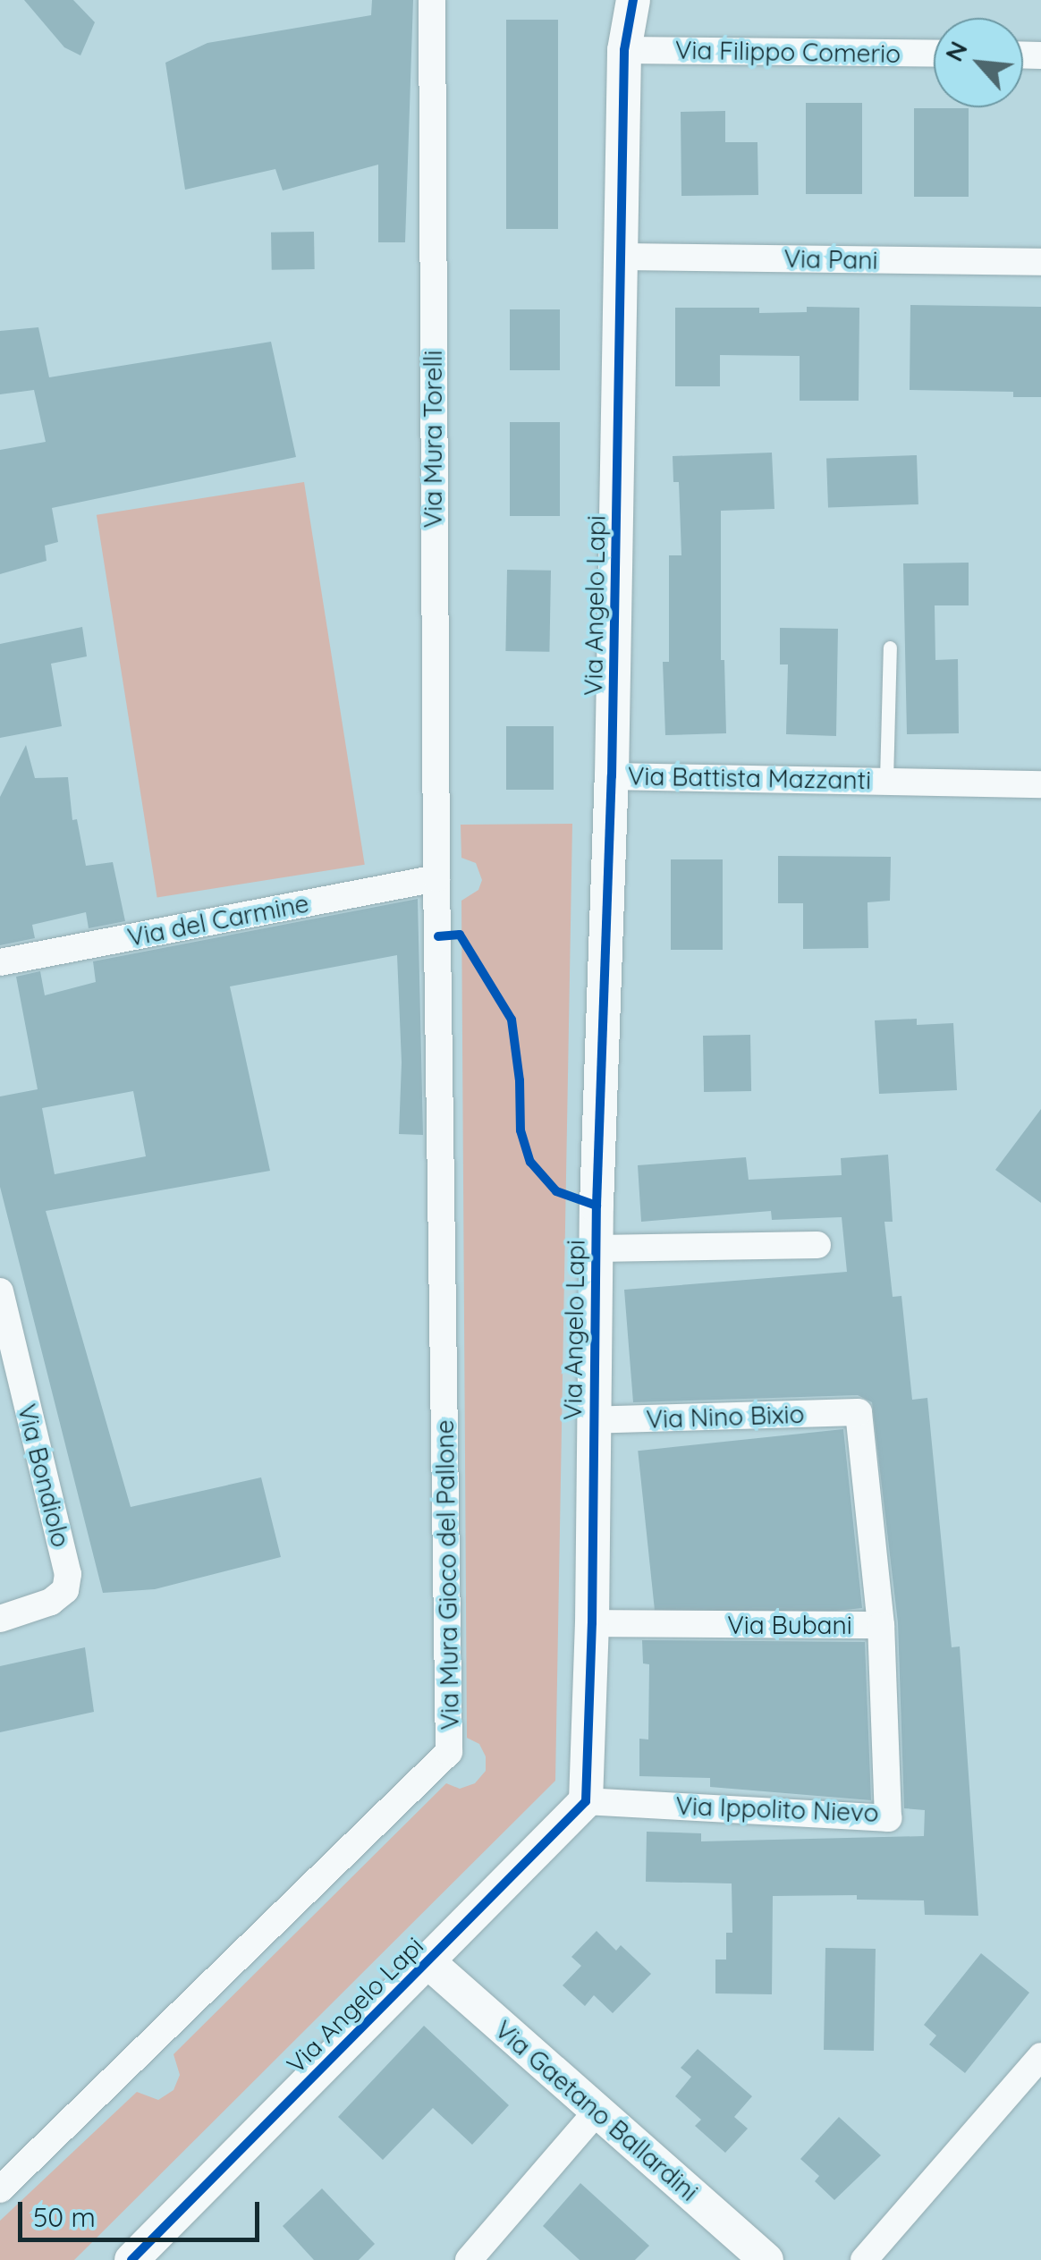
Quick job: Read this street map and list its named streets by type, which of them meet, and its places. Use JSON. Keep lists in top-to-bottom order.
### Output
{
  "streets": {
    "street": [
      "Via Filippo Comerio",
      "Via Pani",
      "Via Mura Torelli",
      "Via Angelo Lapi",
      "Via Battista Mazzanti",
      "Via del Carmine",
      "Via Nino Bixio",
      "Via Bondiolo",
      "Via Mura Gioco del Pallone",
      "Via Bubani",
      "Via Ippolito Nievo",
      "Via Gaetano Ballardini"
    ]
  },
  "crossings": [
    ["Via Filippo Comerio", "Via Angelo Lapi"],
    ["Via Pani", "Via Angelo Lapi"],
    ["Via Mura Torelli", "Via del Carmine"],
    ["Via Mura Torelli", "Via Mura Gioco del Pallone"],
    ["Via Angelo Lapi", "Via Battista Mazzanti"],
    ["Via Angelo Lapi", "Via Nino Bixio"],
    ["Via Angelo Lapi", "Via Bubani"],
    ["Via Angelo Lapi", "Via Ippolito Nievo"],
    ["Via Angelo Lapi", "Via Gaetano Ballardini"],
    ["Via del Carmine", "Via Mura Gioco del Pallone"],
    ["Via Nino Bixio", "Via Bubani"],
    ["Via Bubani", "Via Ippolito Nievo"]
  ],
  "scale_bar": "50 m",
  "north": "top left"
}
